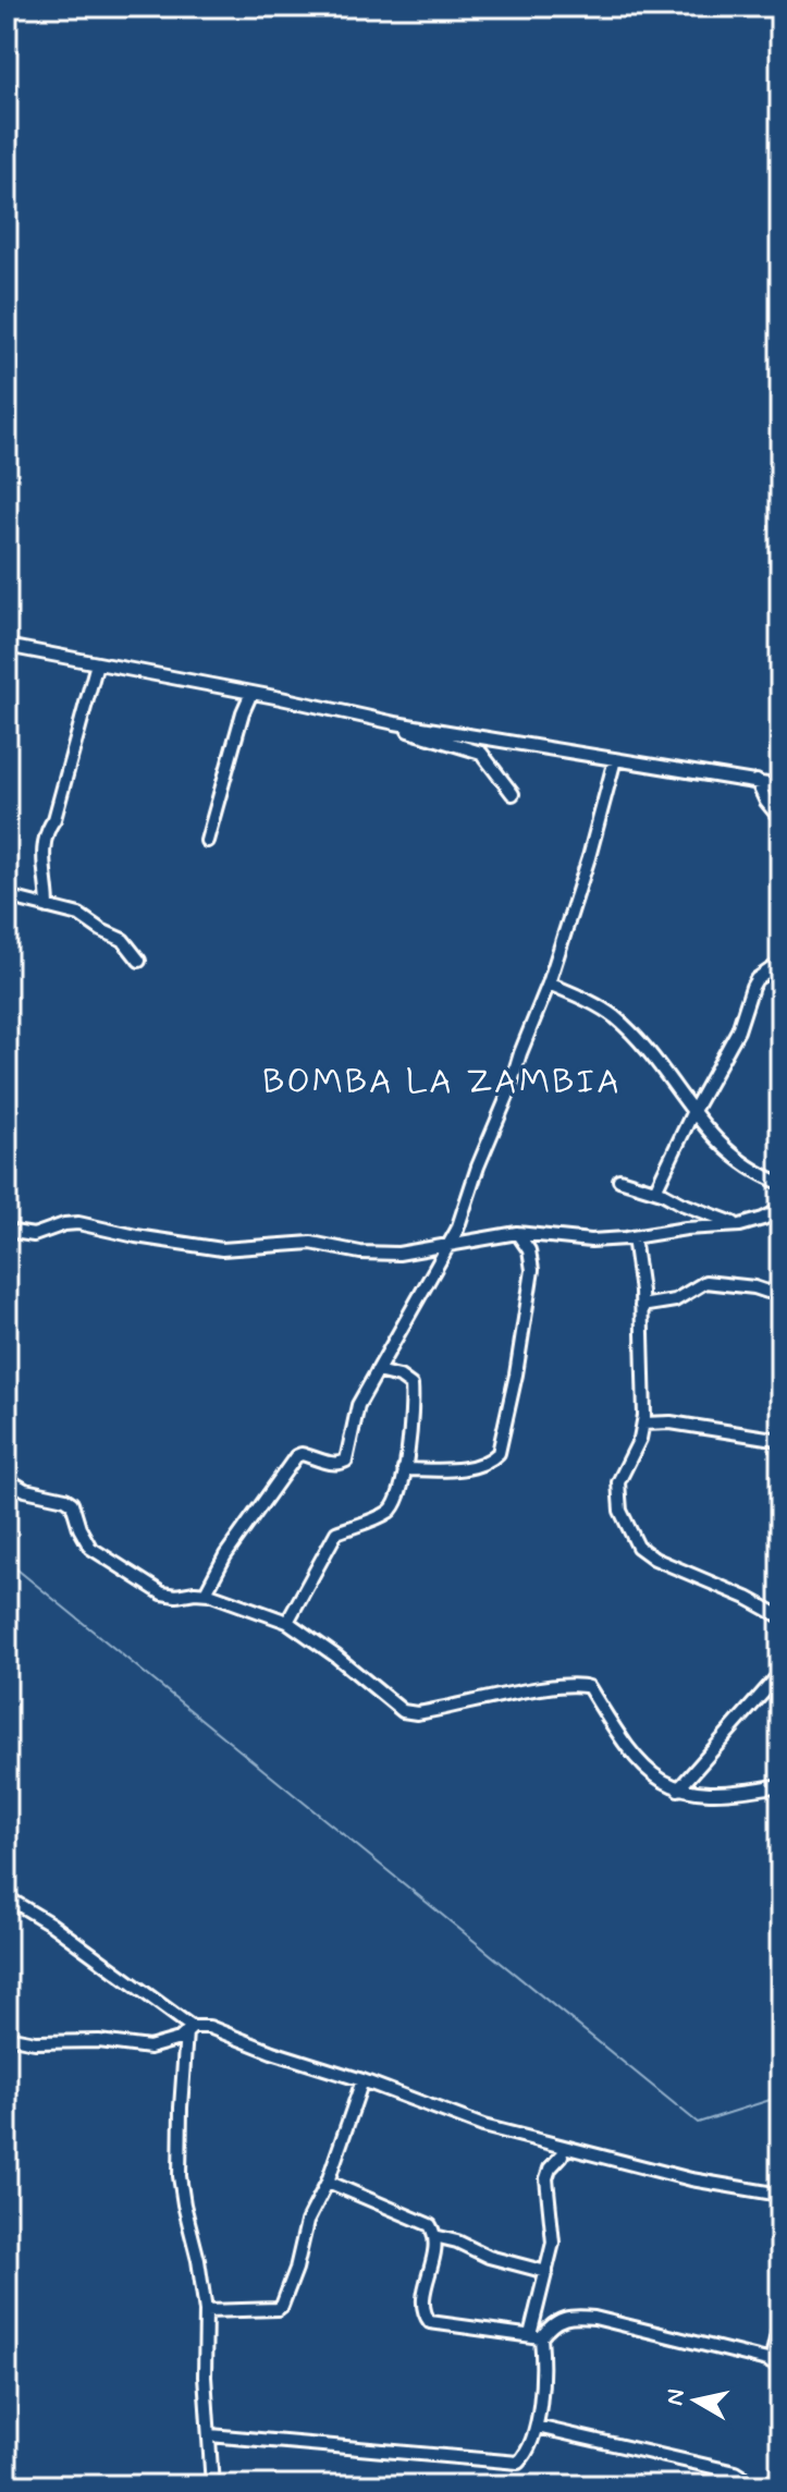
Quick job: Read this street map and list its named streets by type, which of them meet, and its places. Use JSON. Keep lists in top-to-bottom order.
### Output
{
  "districts": ["BOMBA LA ZAMBIA"],
  "north": "left"
}
